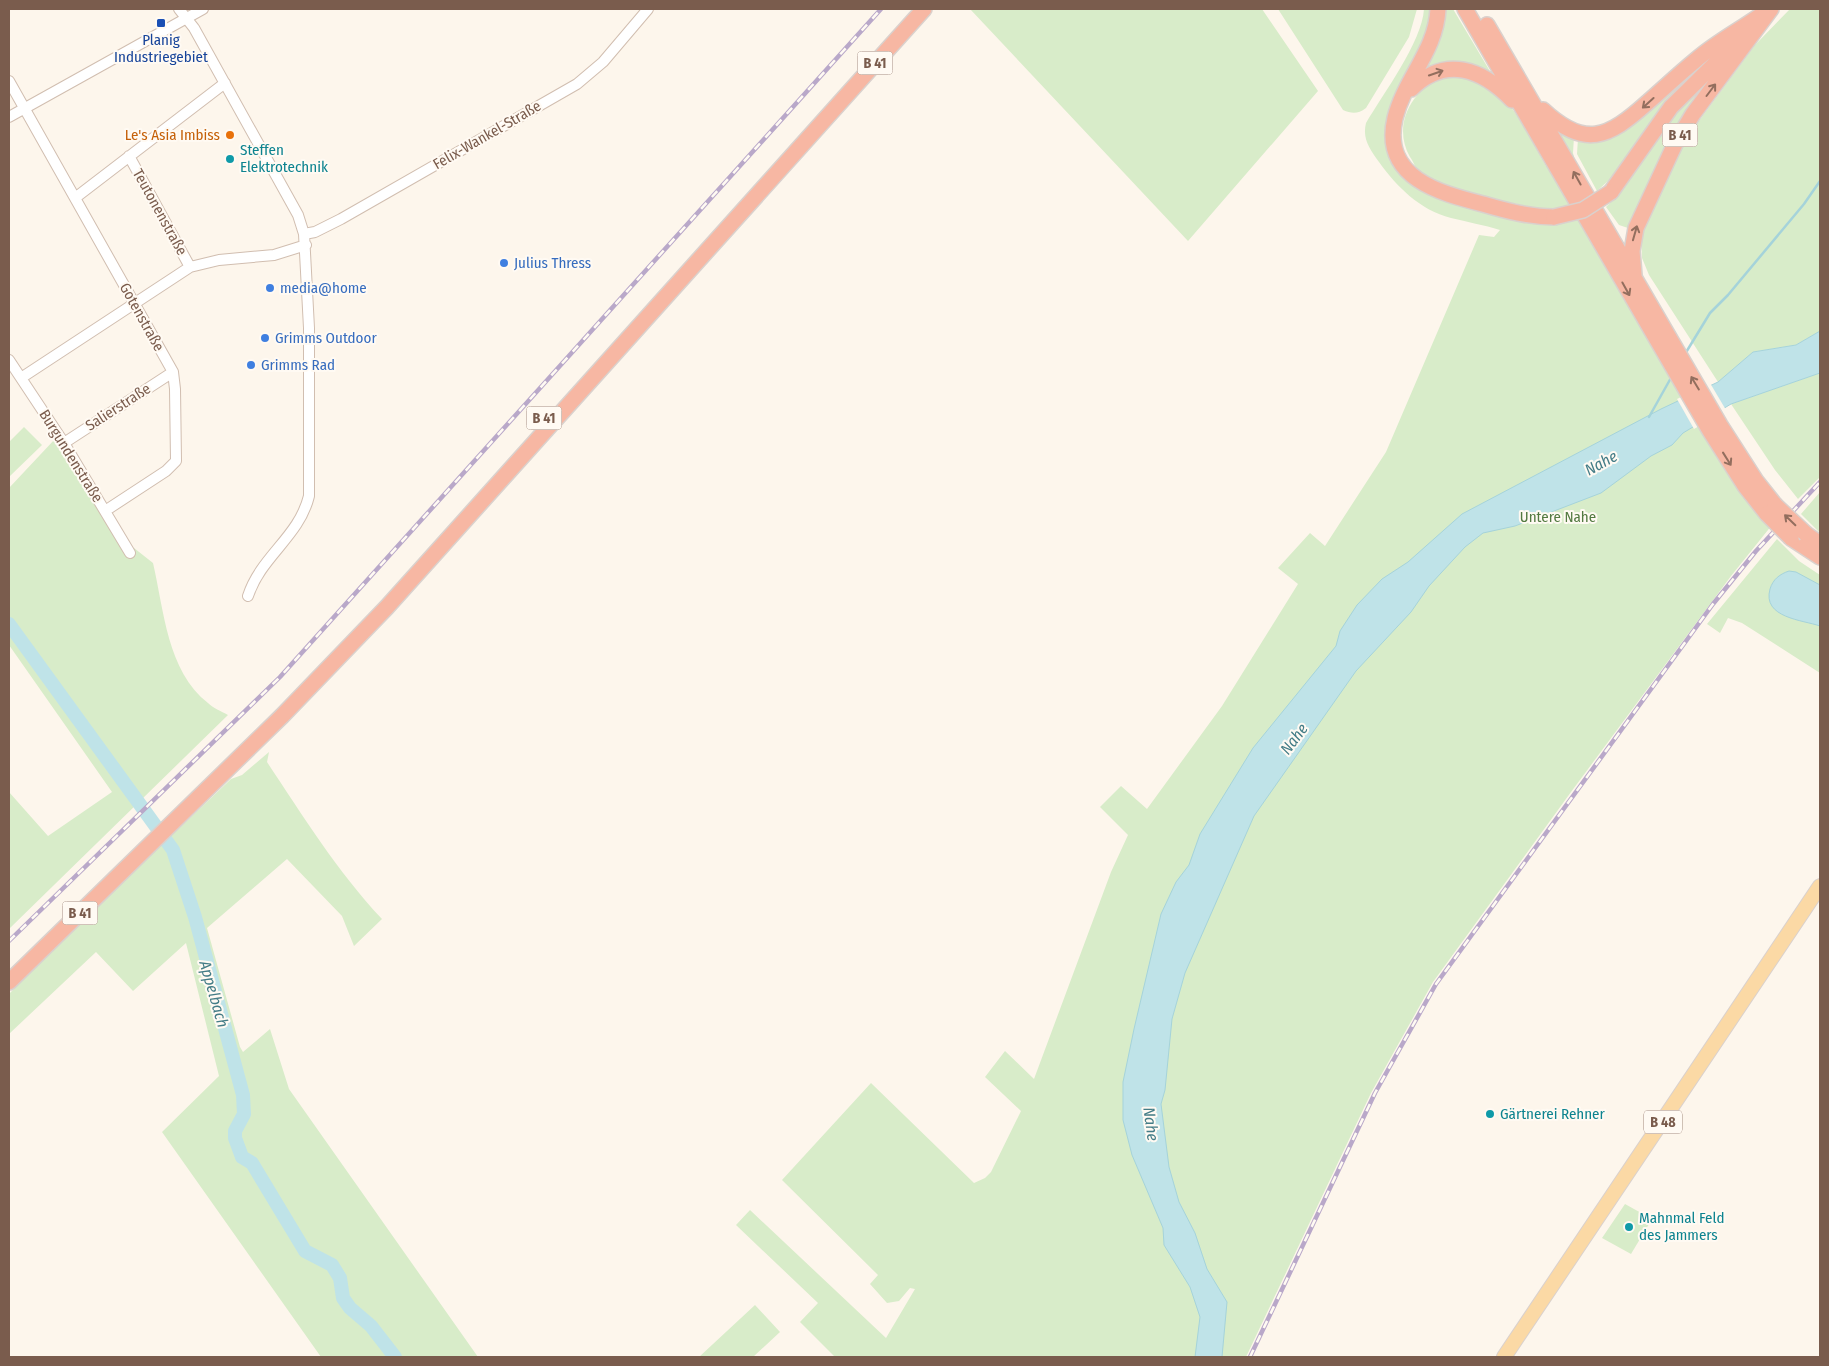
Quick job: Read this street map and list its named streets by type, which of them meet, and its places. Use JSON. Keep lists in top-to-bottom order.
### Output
{
  "streets": {
    "highway": ["B 41"],
    "main road": ["B 48"],
    "street": [
      "Felix-Wankel-Straße",
      "Teutonenstraße",
      "Gotenstraße",
      "Salierstraße",
      "Burgundenstraße"
    ]
  },
  "crossings": [
    ["Gotenstraße", "Salierstraße"],
    ["Gotenstraße", "Burgundenstraße"],
    ["Salierstraße", "Burgundenstraße"]
  ],
  "water": ["Nahe", "Appelbach"],
  "parks": ["Untere Nahe"],
  "places": {
    "transit": ["Planig Industriegebiet"],
    "other": [
      "Le's Asia Imbiss",
      "Steffen Elektrotechnik",
      "Julius Thress",
      "media@home",
      "Grimms Outdoor",
      "Grimms Rad",
      "Gärtnerei Rehner",
      "Mahnmal Feld des Jammers"
    ]
  }
}
